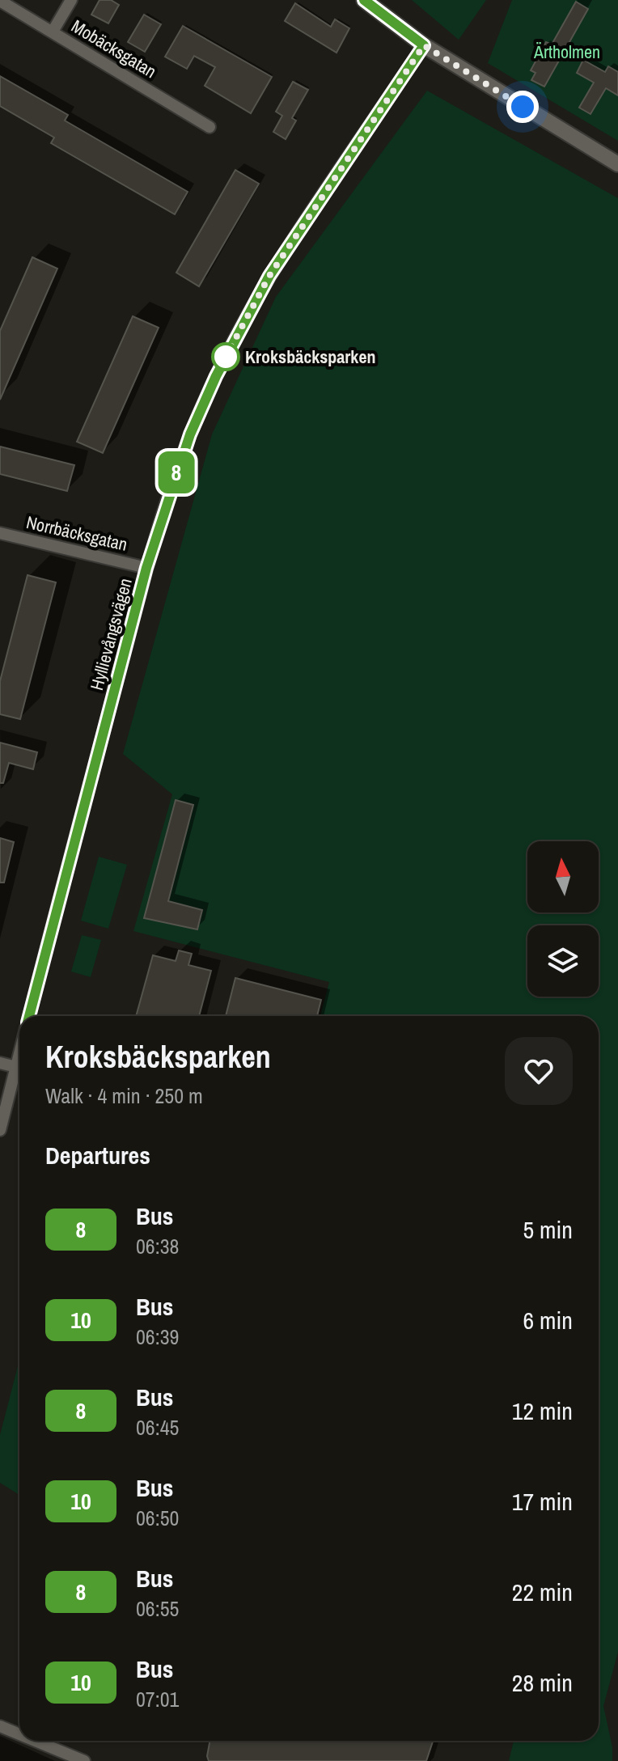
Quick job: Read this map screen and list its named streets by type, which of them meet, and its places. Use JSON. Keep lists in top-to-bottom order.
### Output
{
  "streets": {
    "street": ["Mobäcksgatan", "Norrbäcksgatan", "Hyllievångsvägen"]
  },
  "crossings": [
    ["Norrbäcksgatan", "Hyllievångsvägen"]
  ],
  "parks": ["Ärtholmen"],
  "places": ["Kroksbäcksparken"],
  "lines": ["bus line 8"],
  "north": "top",
  "page": {
    "on_map": "8",
    "heading": [
      ["Kroksbäcksparken", "Walk · 4 min · 250 m"],
      "Departures"
    ],
    "list": [
      {
        "mark": "8",
        "name": "Bus",
        "note": "06:38",
        "value": "5 min"
      },
      {
        "mark": "10",
        "name": "Bus",
        "note": "06:39",
        "value": "6 min"
      },
      {
        "mark": "8",
        "name": "Bus",
        "note": "06:45",
        "value": "12 min"
      },
      {
        "mark": "10",
        "name": "Bus",
        "note": "06:50",
        "value": "17 min"
      },
      {
        "mark": "8",
        "name": "Bus",
        "note": "06:55",
        "value": "22 min"
      },
      {
        "mark": "10",
        "name": "Bus",
        "note": "07:01",
        "value": "28 min"
      }
    ]
  }
}
